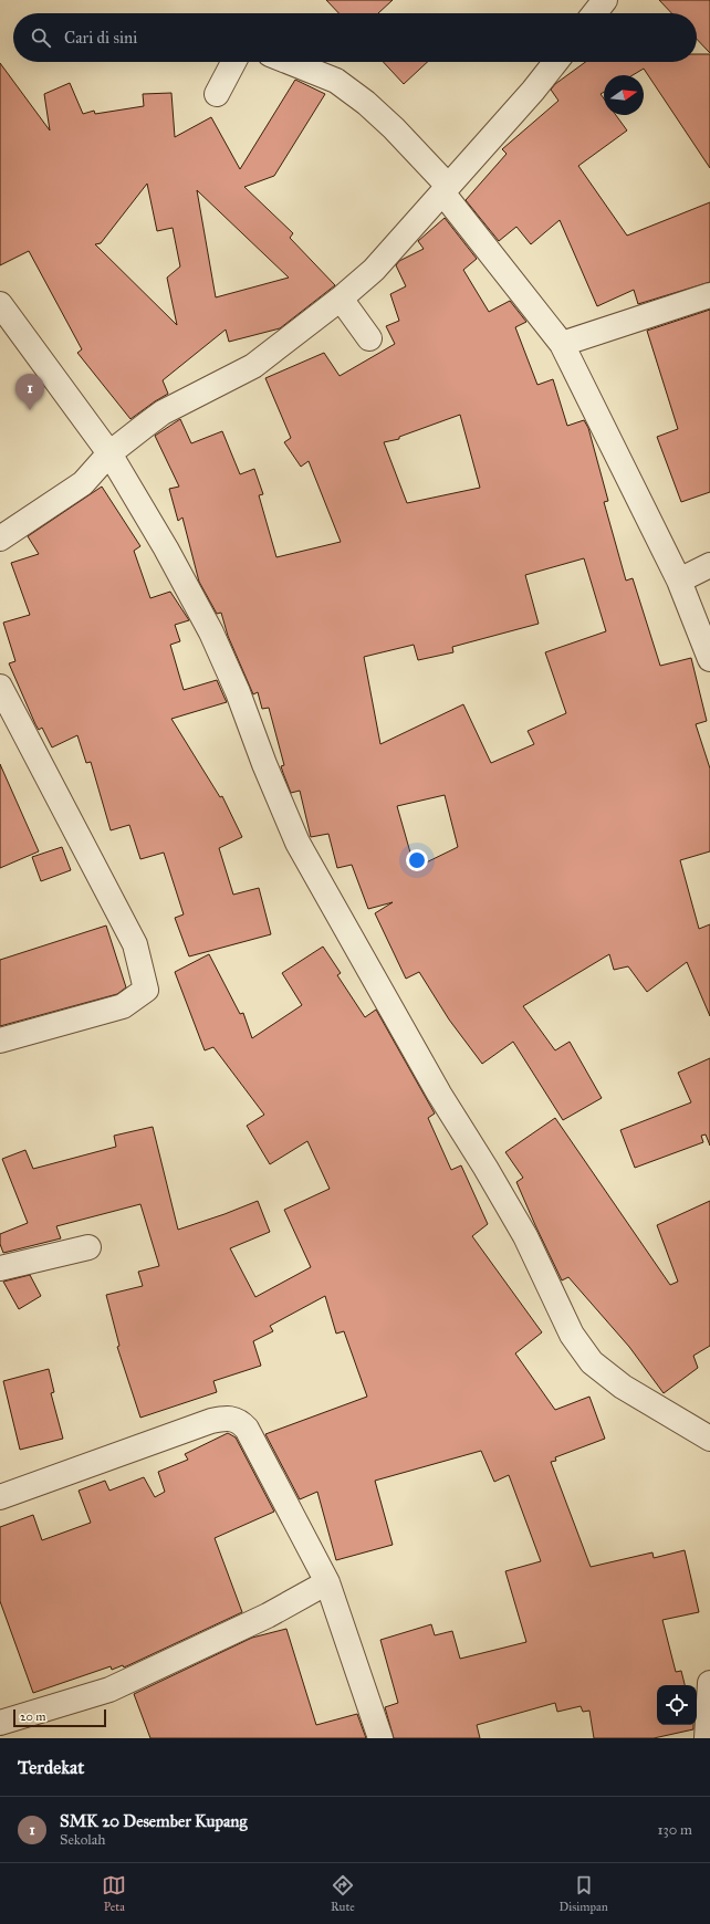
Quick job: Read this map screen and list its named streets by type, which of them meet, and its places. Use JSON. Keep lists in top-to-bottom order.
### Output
{
  "scale_bar": "20 m",
  "north": "right",
  "page": {
    "search": "Cari di sini",
    "pins": "1",
    "scale": "20 m",
    "heading": "Terdekat",
    "list": [
      {
        "mark": "1",
        "name": "SMK 20 Desember Kupang",
        "note": "Sekolah",
        "value": "130 m"
      }
    ],
    "nav": ["Peta", "Rute", "Disimpan"]
  }
}
